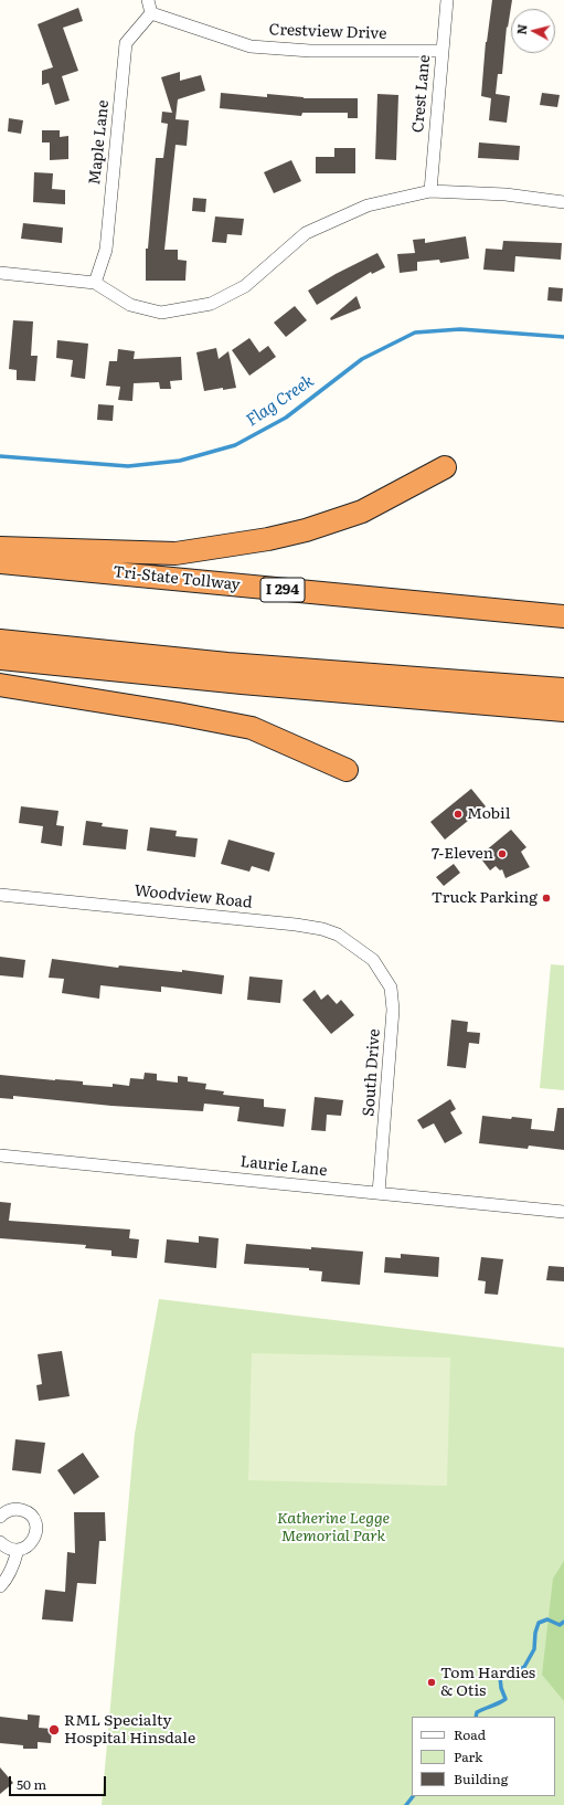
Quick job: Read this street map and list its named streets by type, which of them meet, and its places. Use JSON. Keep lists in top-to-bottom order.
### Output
{
  "streets": {
    "highway": ["Tri-State Tollway", "I 294"],
    "street": [
      "Crestview Drive",
      "Crest Lane",
      "Maple Lane",
      "Woodview Road",
      "South Drive",
      "Laurie Lane"
    ]
  },
  "crossings": [
    ["Crestview Drive", "Crest Lane"],
    ["Crestview Drive", "Maple Lane"],
    ["Woodview Road", "South Drive"],
    ["South Drive", "Laurie Lane"]
  ],
  "water": ["Flag Creek"],
  "parks": ["Katherine Legge Memorial Park"],
  "places": [
    "Mobil",
    "7-Eleven",
    "Truck Parking",
    "Tom Hardies & Otis",
    "RML Specialty Hospital Hinsdale"
  ],
  "legend": ["Road", "Park", "Building"],
  "scale_bar": "50 m",
  "north": "left"
}
